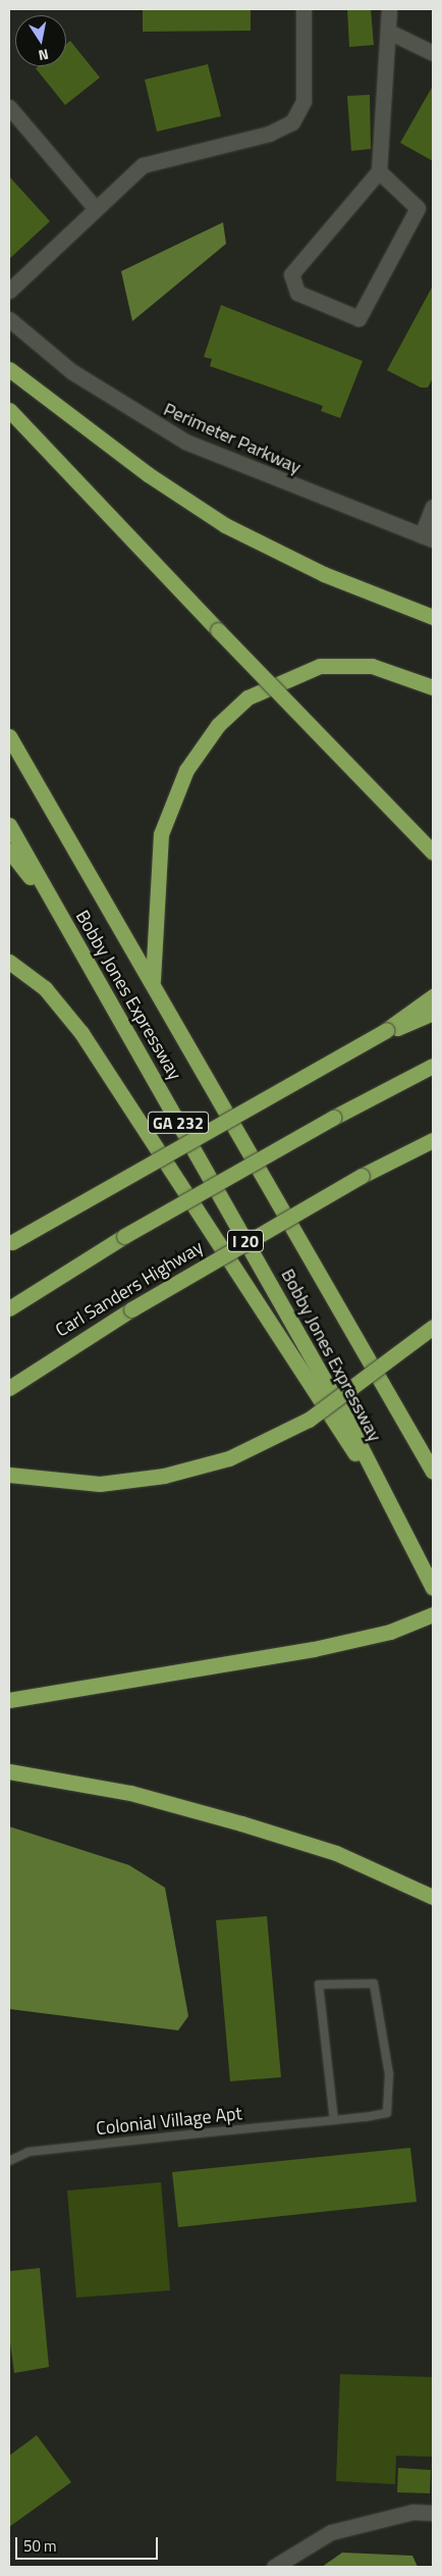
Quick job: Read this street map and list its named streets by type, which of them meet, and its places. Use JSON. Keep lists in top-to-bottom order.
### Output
{
  "streets": {
    "highway": [
      "Bobby Jones Expressway",
      "GA 232",
      "I 20",
      "Carl Sanders Highway"
    ],
    "street": ["Perimeter Parkway"],
    "lane": ["Colonial Village Apt"]
  },
  "scale_bar": "50 m",
  "north": "bottom"
}
